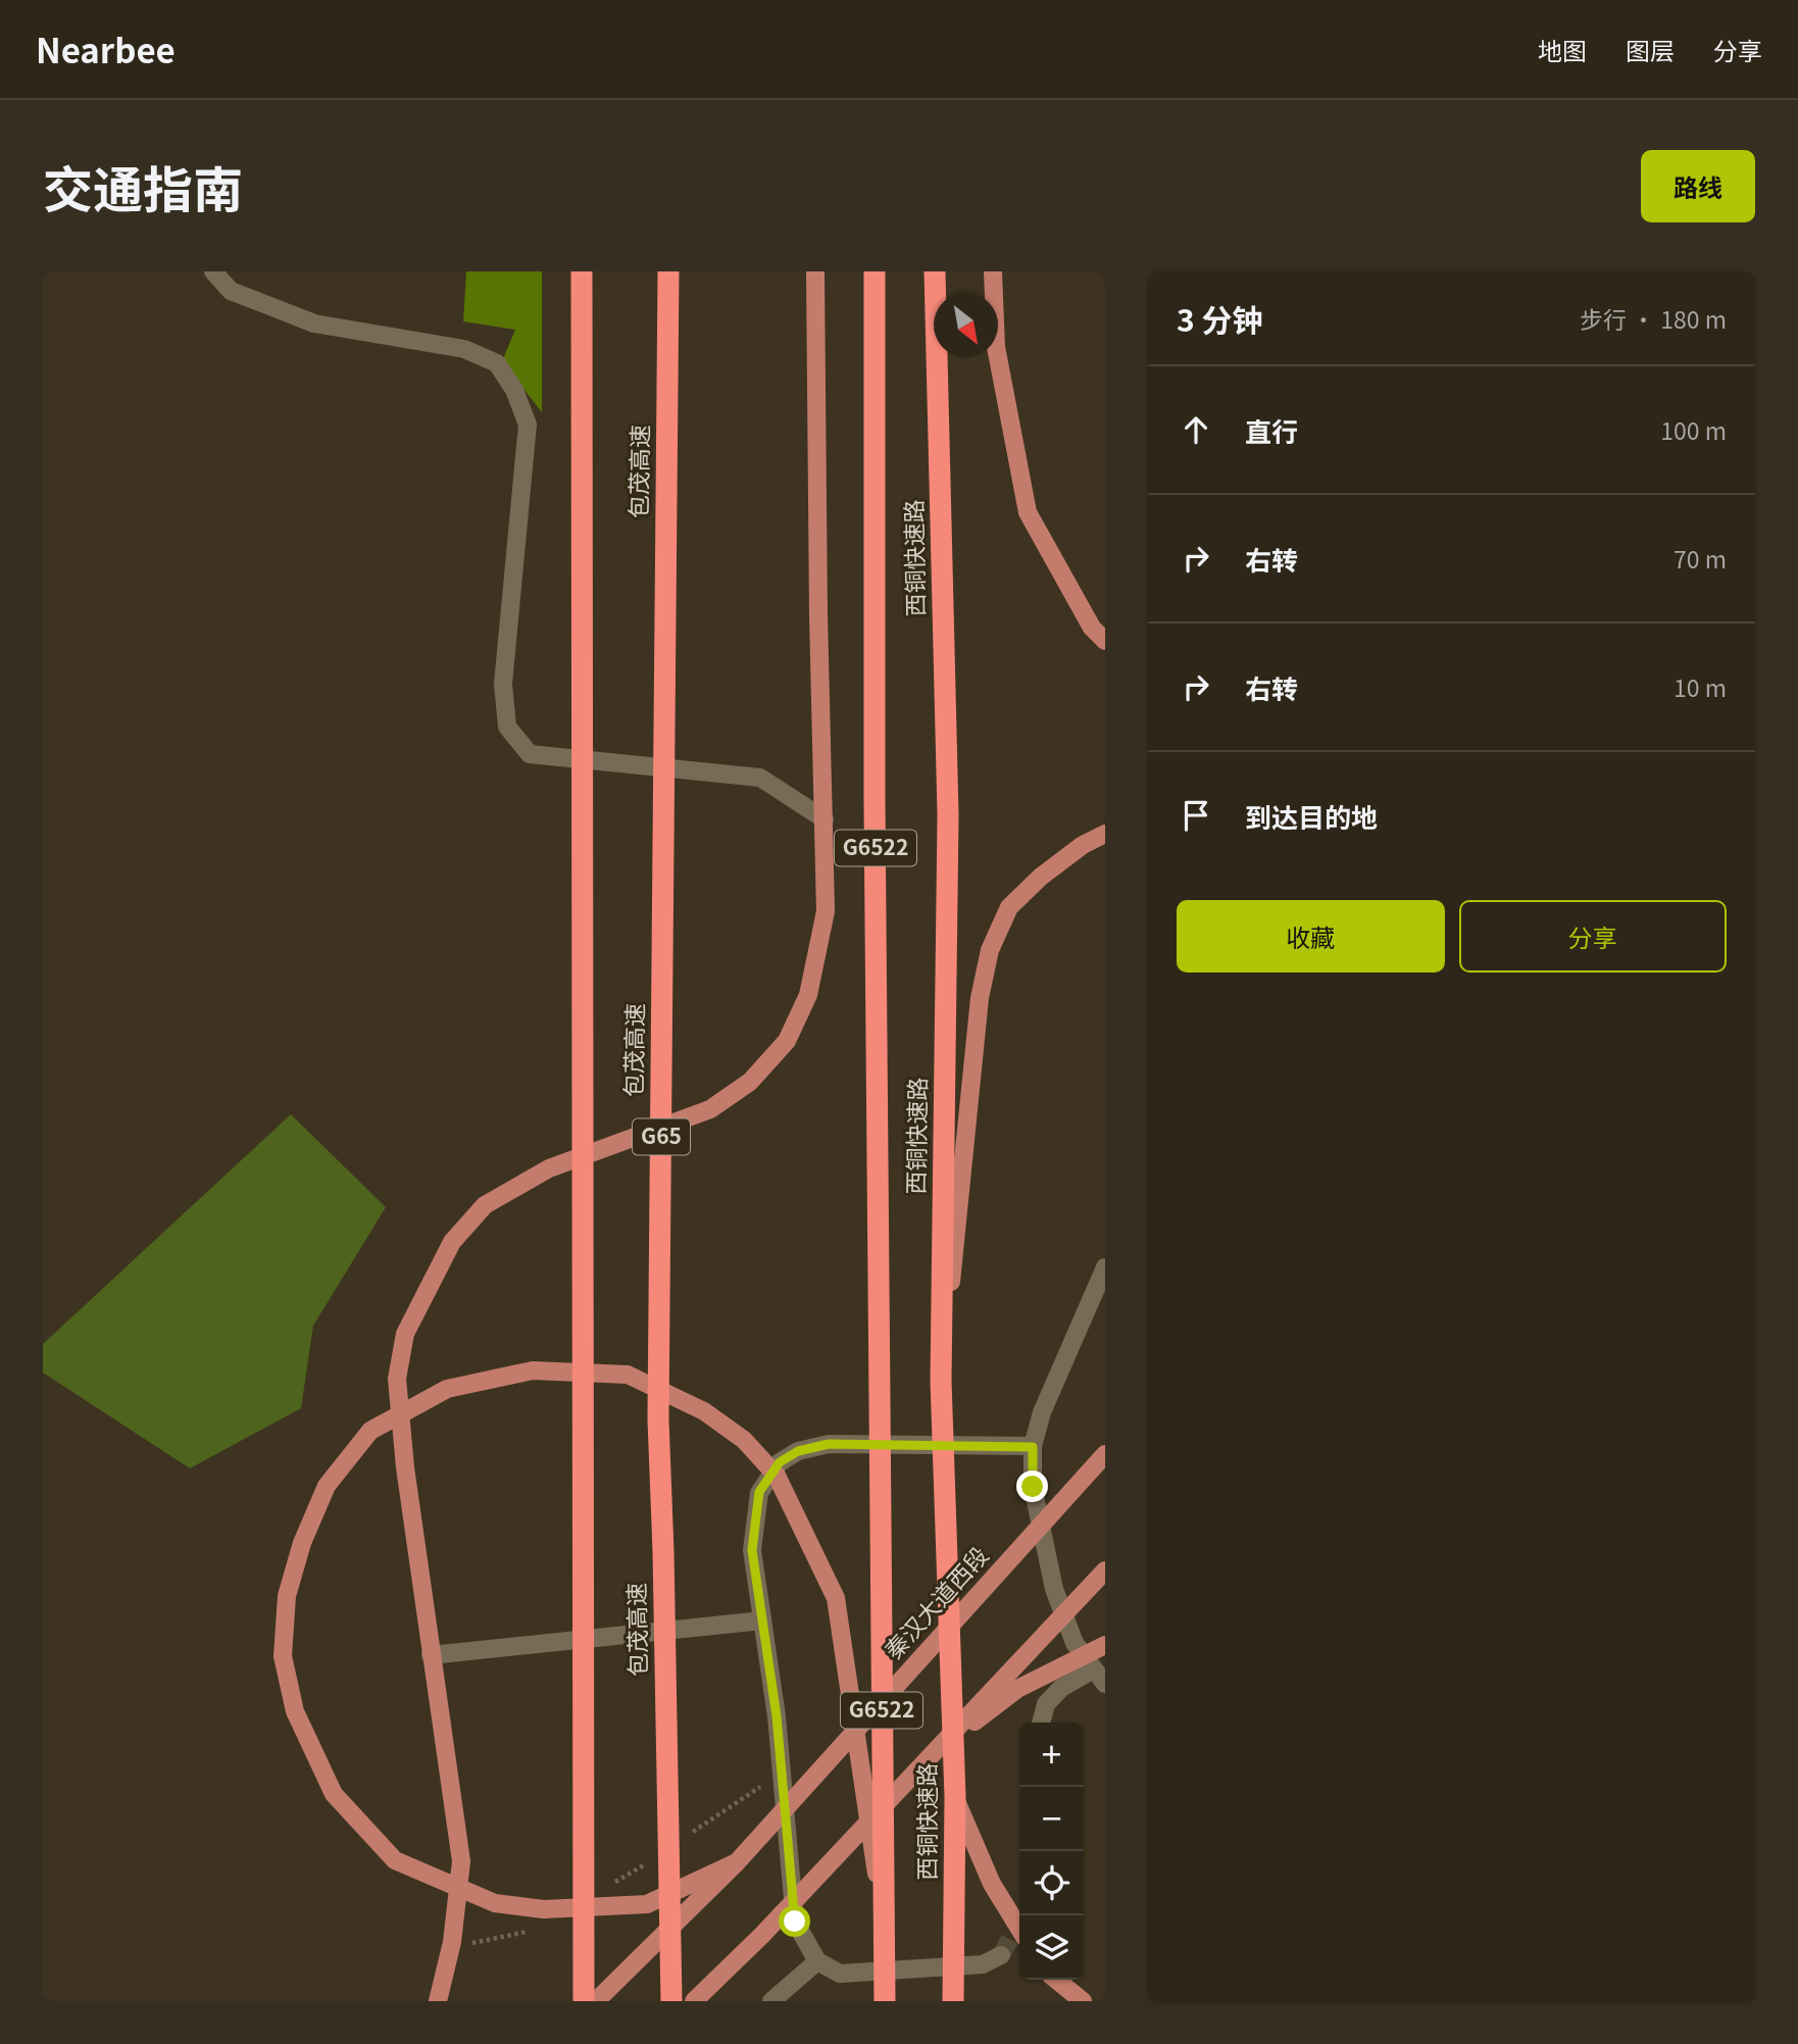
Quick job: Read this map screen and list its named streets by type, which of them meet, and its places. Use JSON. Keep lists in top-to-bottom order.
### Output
{
  "streets": {
    "highway": [
      "包茂高速",
      "西铜快速路",
      "G6522",
      "G65"
    ],
    "main road": ["秦汉大道西段"]
  },
  "north": "bottom right",
  "page": {
    "header": "Nearbee",
    "nav": ["地图", "图层", "分享"],
    "title": "交通指南",
    "buttons": [
      "路线",
      ["收藏", "分享"]
    ],
    "heading": ["3 分钟", "步行 · 180 m"],
    "list": [
      ["直行", "100 m"],
      ["右转", "70 m"],
      ["右转", "10 m"],
      "到达目的地"
    ],
    "map_buttons": ["+", "−"]
  }
}
